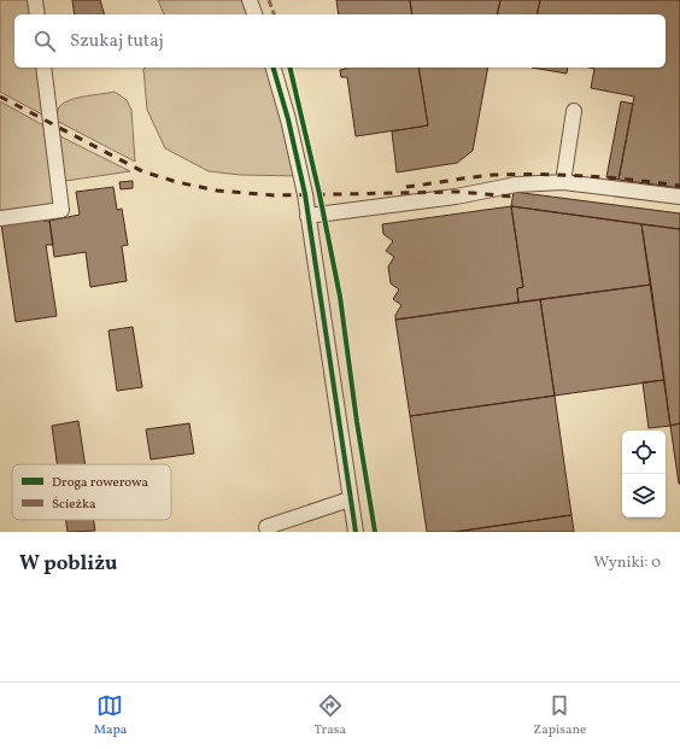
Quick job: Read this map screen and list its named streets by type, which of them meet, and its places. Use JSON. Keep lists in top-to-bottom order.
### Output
{
  "legend": ["Droga rowerowa", "Ścieżka"],
  "page": {
    "search": "Szukaj tutaj",
    "heading": ["W pobliżu", "Wyniki: 0"],
    "nav": ["Mapa", "Trasa", "Zapisane"]
  }
}
